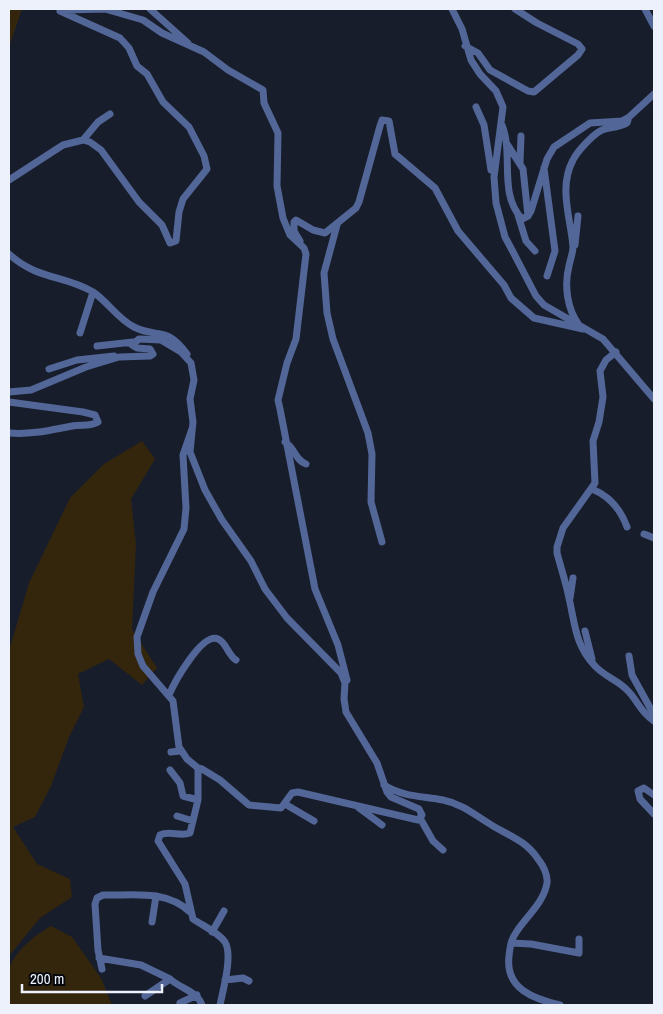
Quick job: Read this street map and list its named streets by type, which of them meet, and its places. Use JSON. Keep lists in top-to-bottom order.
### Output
{
  "scale_bar": "200 m"
}
